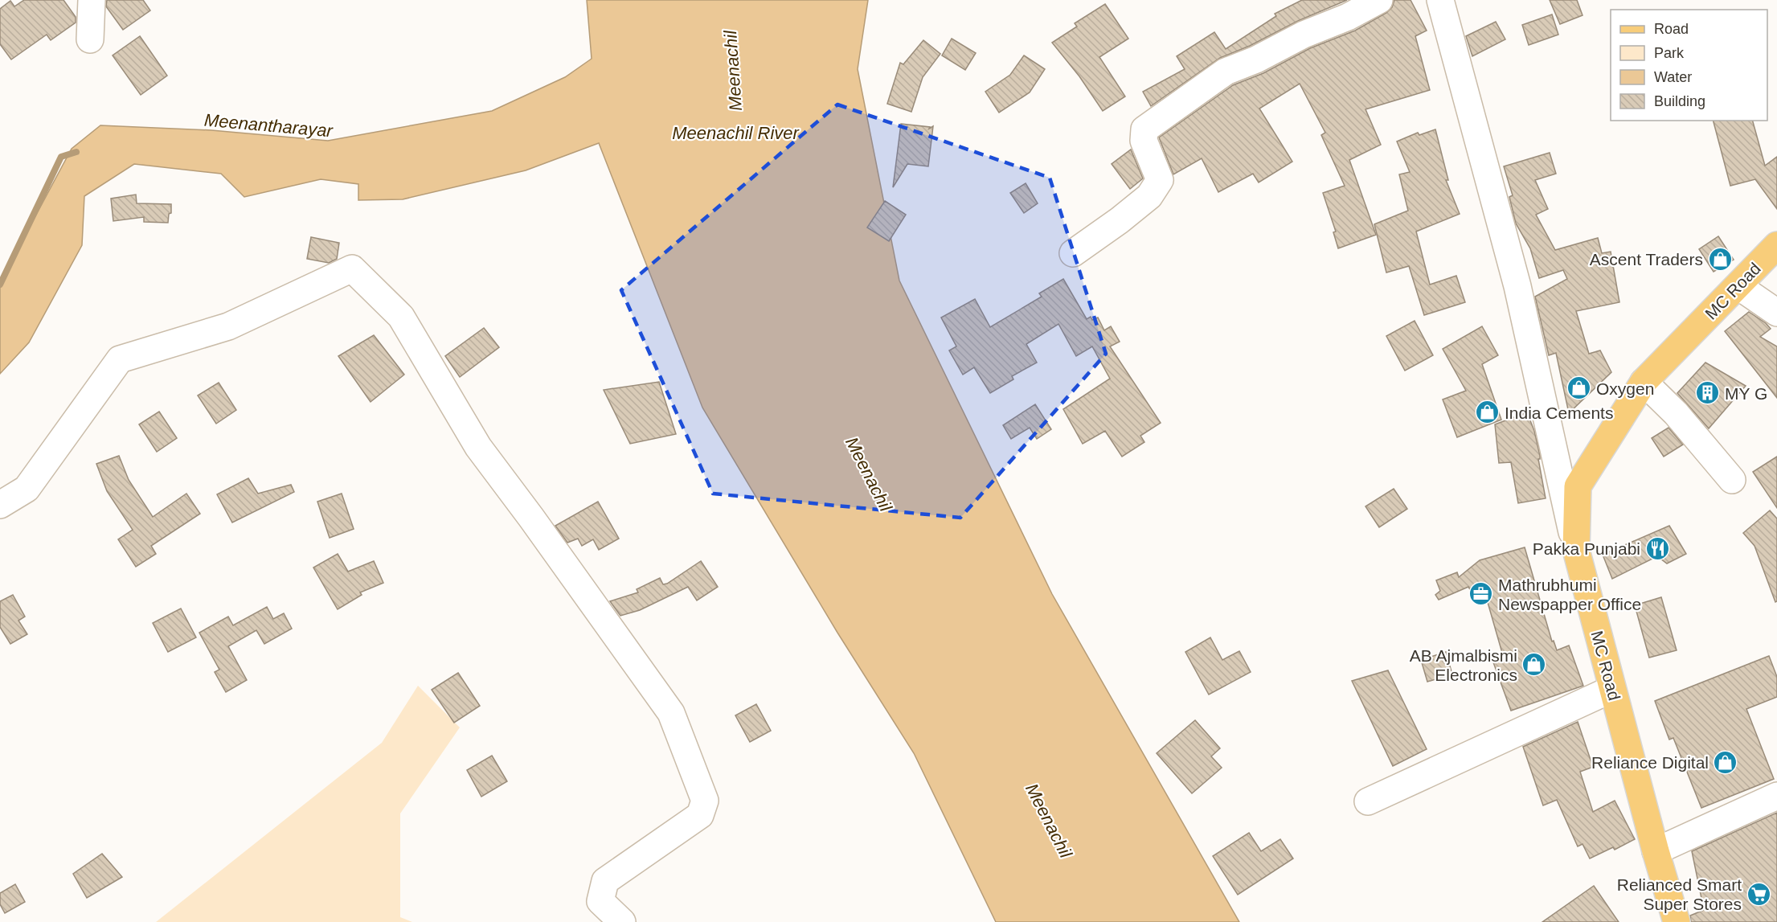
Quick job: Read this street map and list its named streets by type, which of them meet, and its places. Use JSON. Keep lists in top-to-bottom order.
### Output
{
  "streets": {
    "main road": ["MC Road"]
  },
  "water": ["Meenachil", "Meenantharayar", "Meenachil River"],
  "places": {
    "shop": [
      "Ascent Traders",
      "Oxygen",
      "India Cements",
      "AB Ajmalbismi Electronics",
      "Reliance Digital"
    ],
    "building": ["MY G"],
    "restaurant": ["Pakka Punjabi"],
    "office": ["Mathrubhumi Newspapper Office"],
    "supermarket": ["Relianced Smart Super Stores"]
  },
  "legend": [
    "Road",
    "Park",
    "Water",
    "Building"
  ]
}
